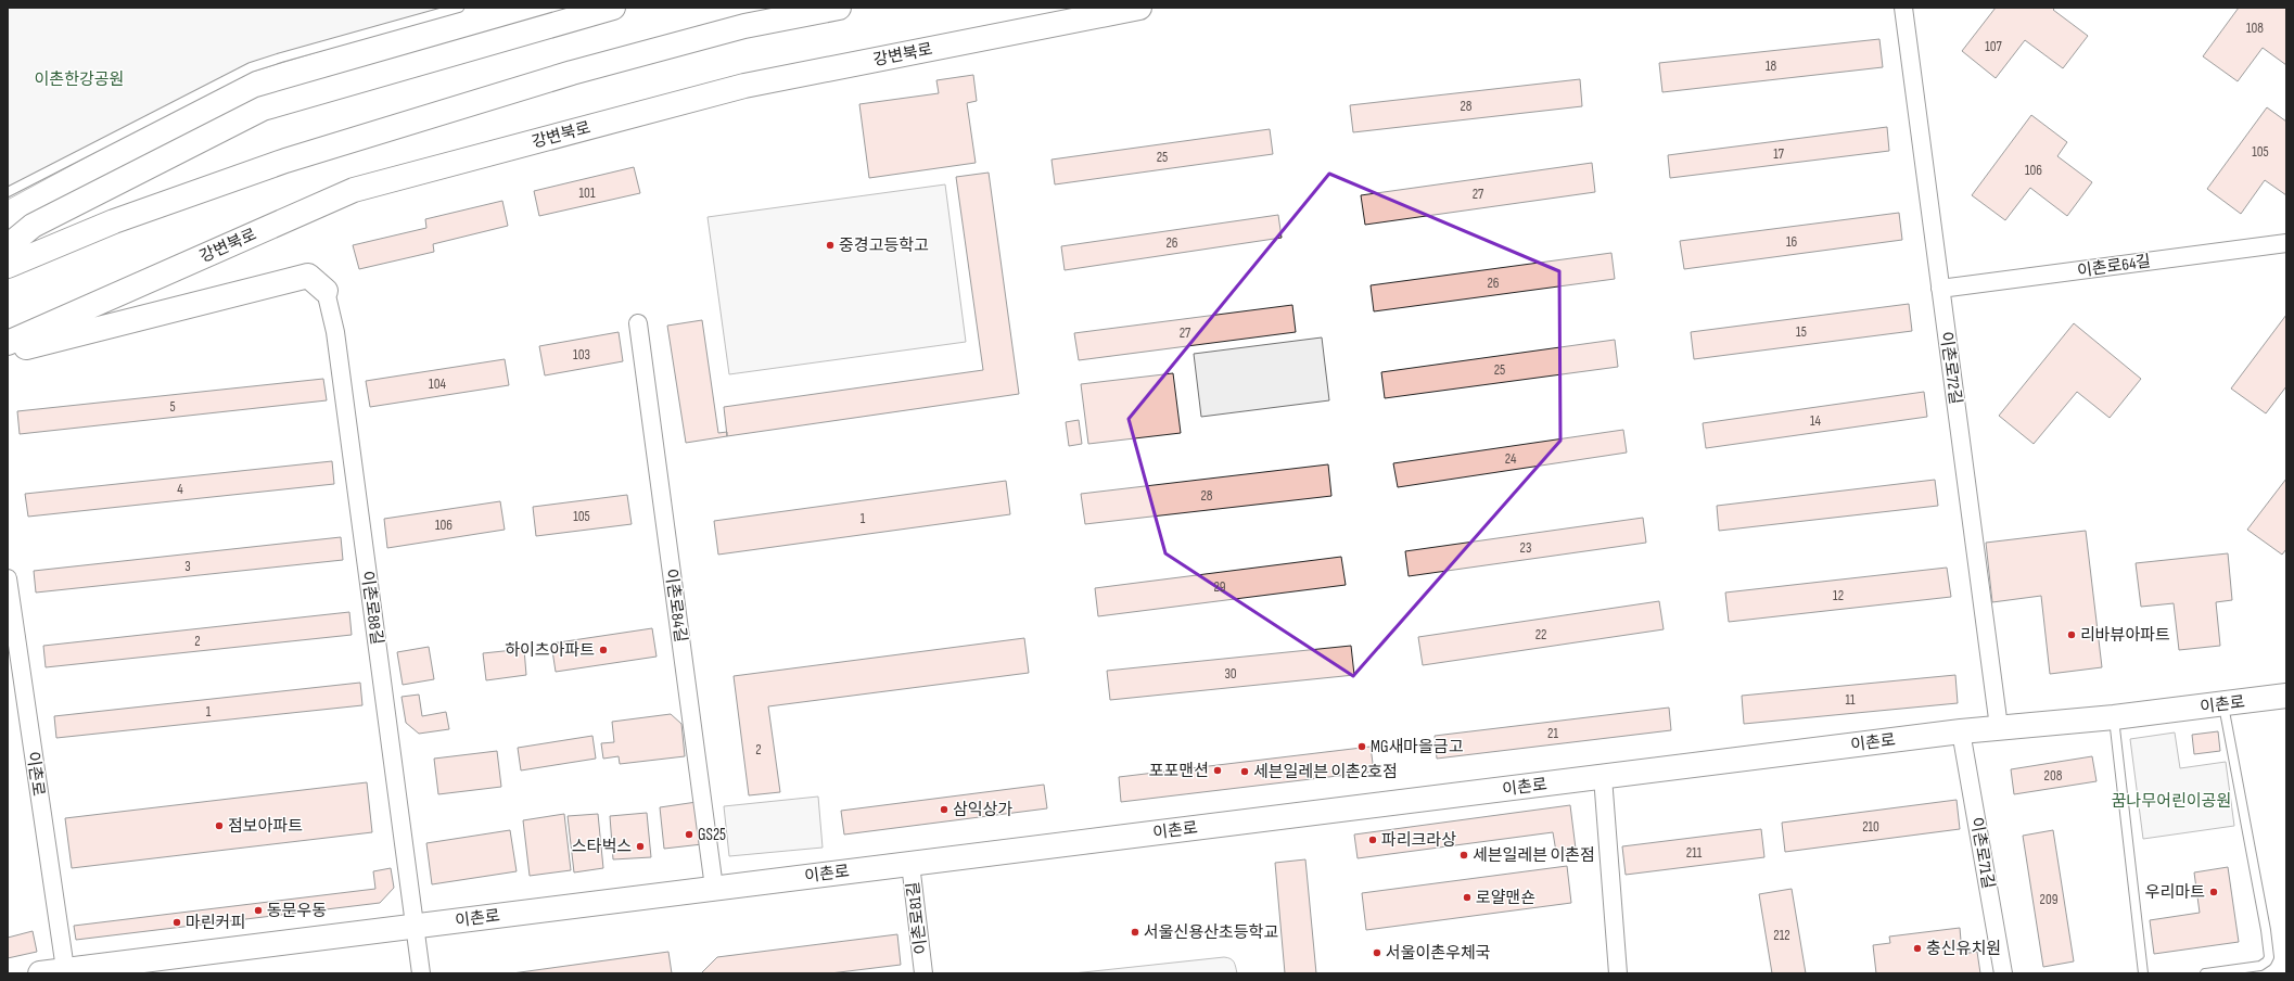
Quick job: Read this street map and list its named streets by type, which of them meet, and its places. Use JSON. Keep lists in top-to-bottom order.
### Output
{
  "streets": {
    "main road": ["강변북로", "이촌로"],
    "street": [
      "이촌로64길",
      "이촌로72길",
      "이촌로84길",
      "이촌로88길",
      "이촌로71길",
      "이촌로81길"
    ]
  },
  "crossings": [
    ["이촌로64길", "이촌로72길"],
    ["이촌로72길", "이촌로"],
    ["이촌로84길", "이촌로"],
    ["이촌로88길", "이촌로"],
    ["이촌로", "이촌로71길"],
    ["이촌로", "이촌로81길"]
  ],
  "parks": ["이촌한강공원", "꿈나무어린이공원"],
  "places": [
    "중경고등학고",
    "리바뷰아파트",
    "하이츠아파트",
    "MG새마을금고",
    "포포맨션",
    "세븐일레븐 이촌2호점",
    "삼익상가",
    "점보아파트",
    "GS25",
    "파리크라상",
    "스타벅스",
    "세븐일레븐 이촌점",
    "우리마트",
    "로얄맨숀",
    "동문우동",
    "마린커피",
    "서울신용산초등학교",
    "충신유치원",
    "서울이촌우체국"
  ],
  "house_numbers": [
    "108",
    "107",
    "18",
    "28",
    "105",
    "17",
    "25",
    "106",
    "101",
    "27",
    "16",
    "26",
    "26",
    "15",
    "27",
    "103",
    "25",
    "104",
    "5",
    "14",
    "24",
    "4",
    "28",
    "105",
    "1",
    "106",
    "23",
    "3",
    "29",
    "12",
    "22",
    "2",
    "30",
    "11",
    "1",
    "21",
    "2",
    "208",
    "210",
    "211",
    "209",
    "212"
  ]
}
